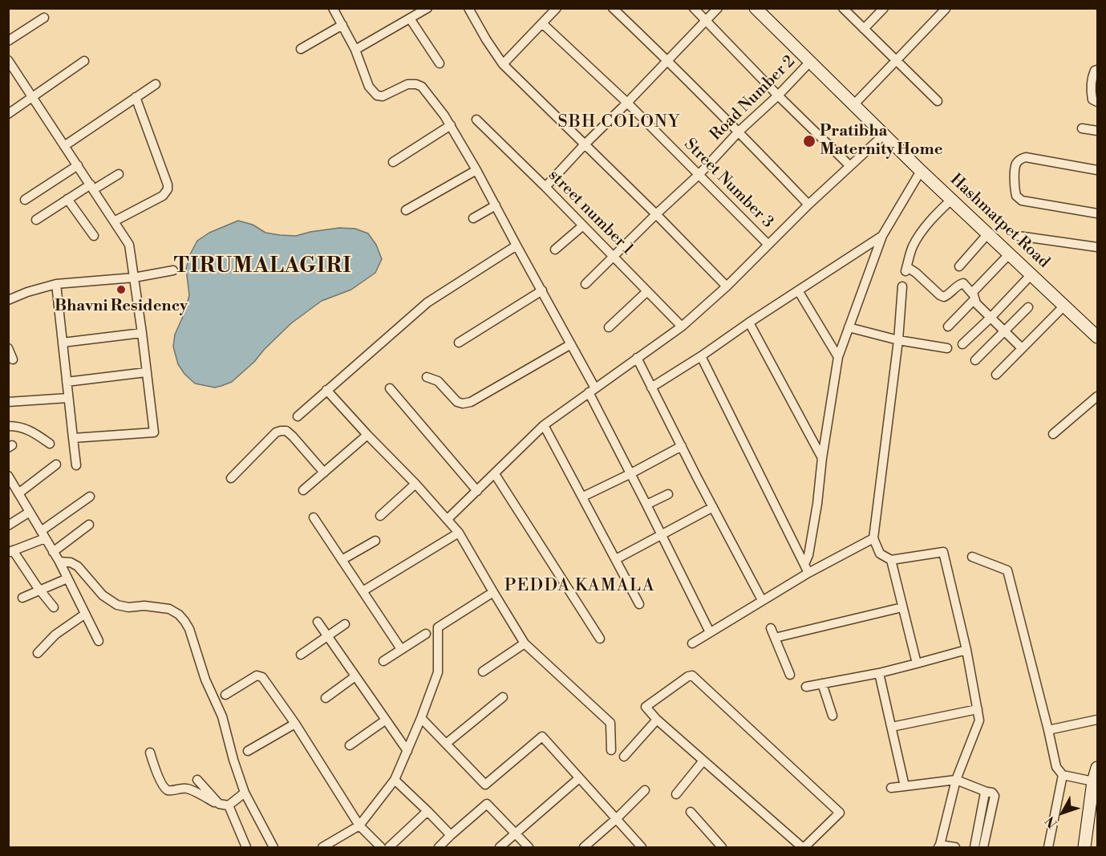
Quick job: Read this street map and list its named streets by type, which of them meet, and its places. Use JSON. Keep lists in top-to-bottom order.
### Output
{
  "streets": {
    "main road": ["Hashmatpet Road"],
    "street": ["Road Number 2", "Street Number 3", "street number 1"]
  },
  "crossings": [
    ["Road Number 2", "Street Number 3"],
    ["Road Number 2", "street number 1"],
    ["Road Number 2", "Hashmatpet Road"]
  ],
  "districts": ["SBH COLONY", "TIRUMALAGIRI", "PEDDA KAMALA"],
  "places": ["Pratibha Maternity Home", "Bhavni Residency"],
  "north": "bottom left"
}
